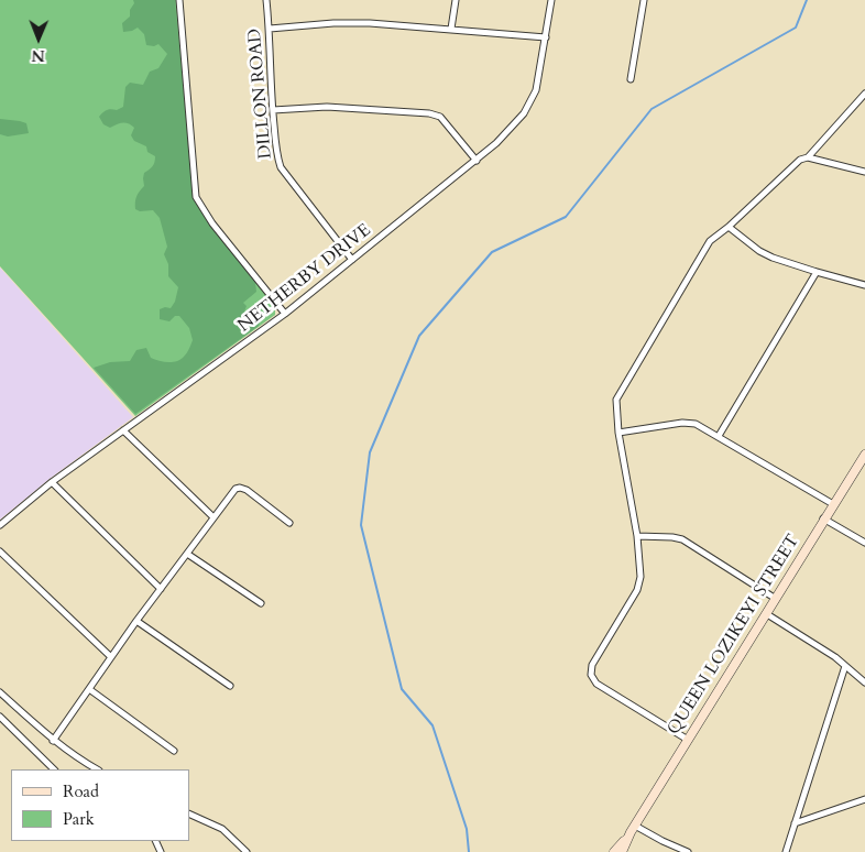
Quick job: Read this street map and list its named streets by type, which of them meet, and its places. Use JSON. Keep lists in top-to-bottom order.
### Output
{
  "streets": {
    "main road": ["QUEEN LOZIKEYI STREET"],
    "street": ["DILLON ROAD", "NETHERBY DRIVE"]
  },
  "crossings": [
    ["DILLON ROAD", "NETHERBY DRIVE"]
  ],
  "legend": ["Road", "Park"],
  "north": "bottom"
}
